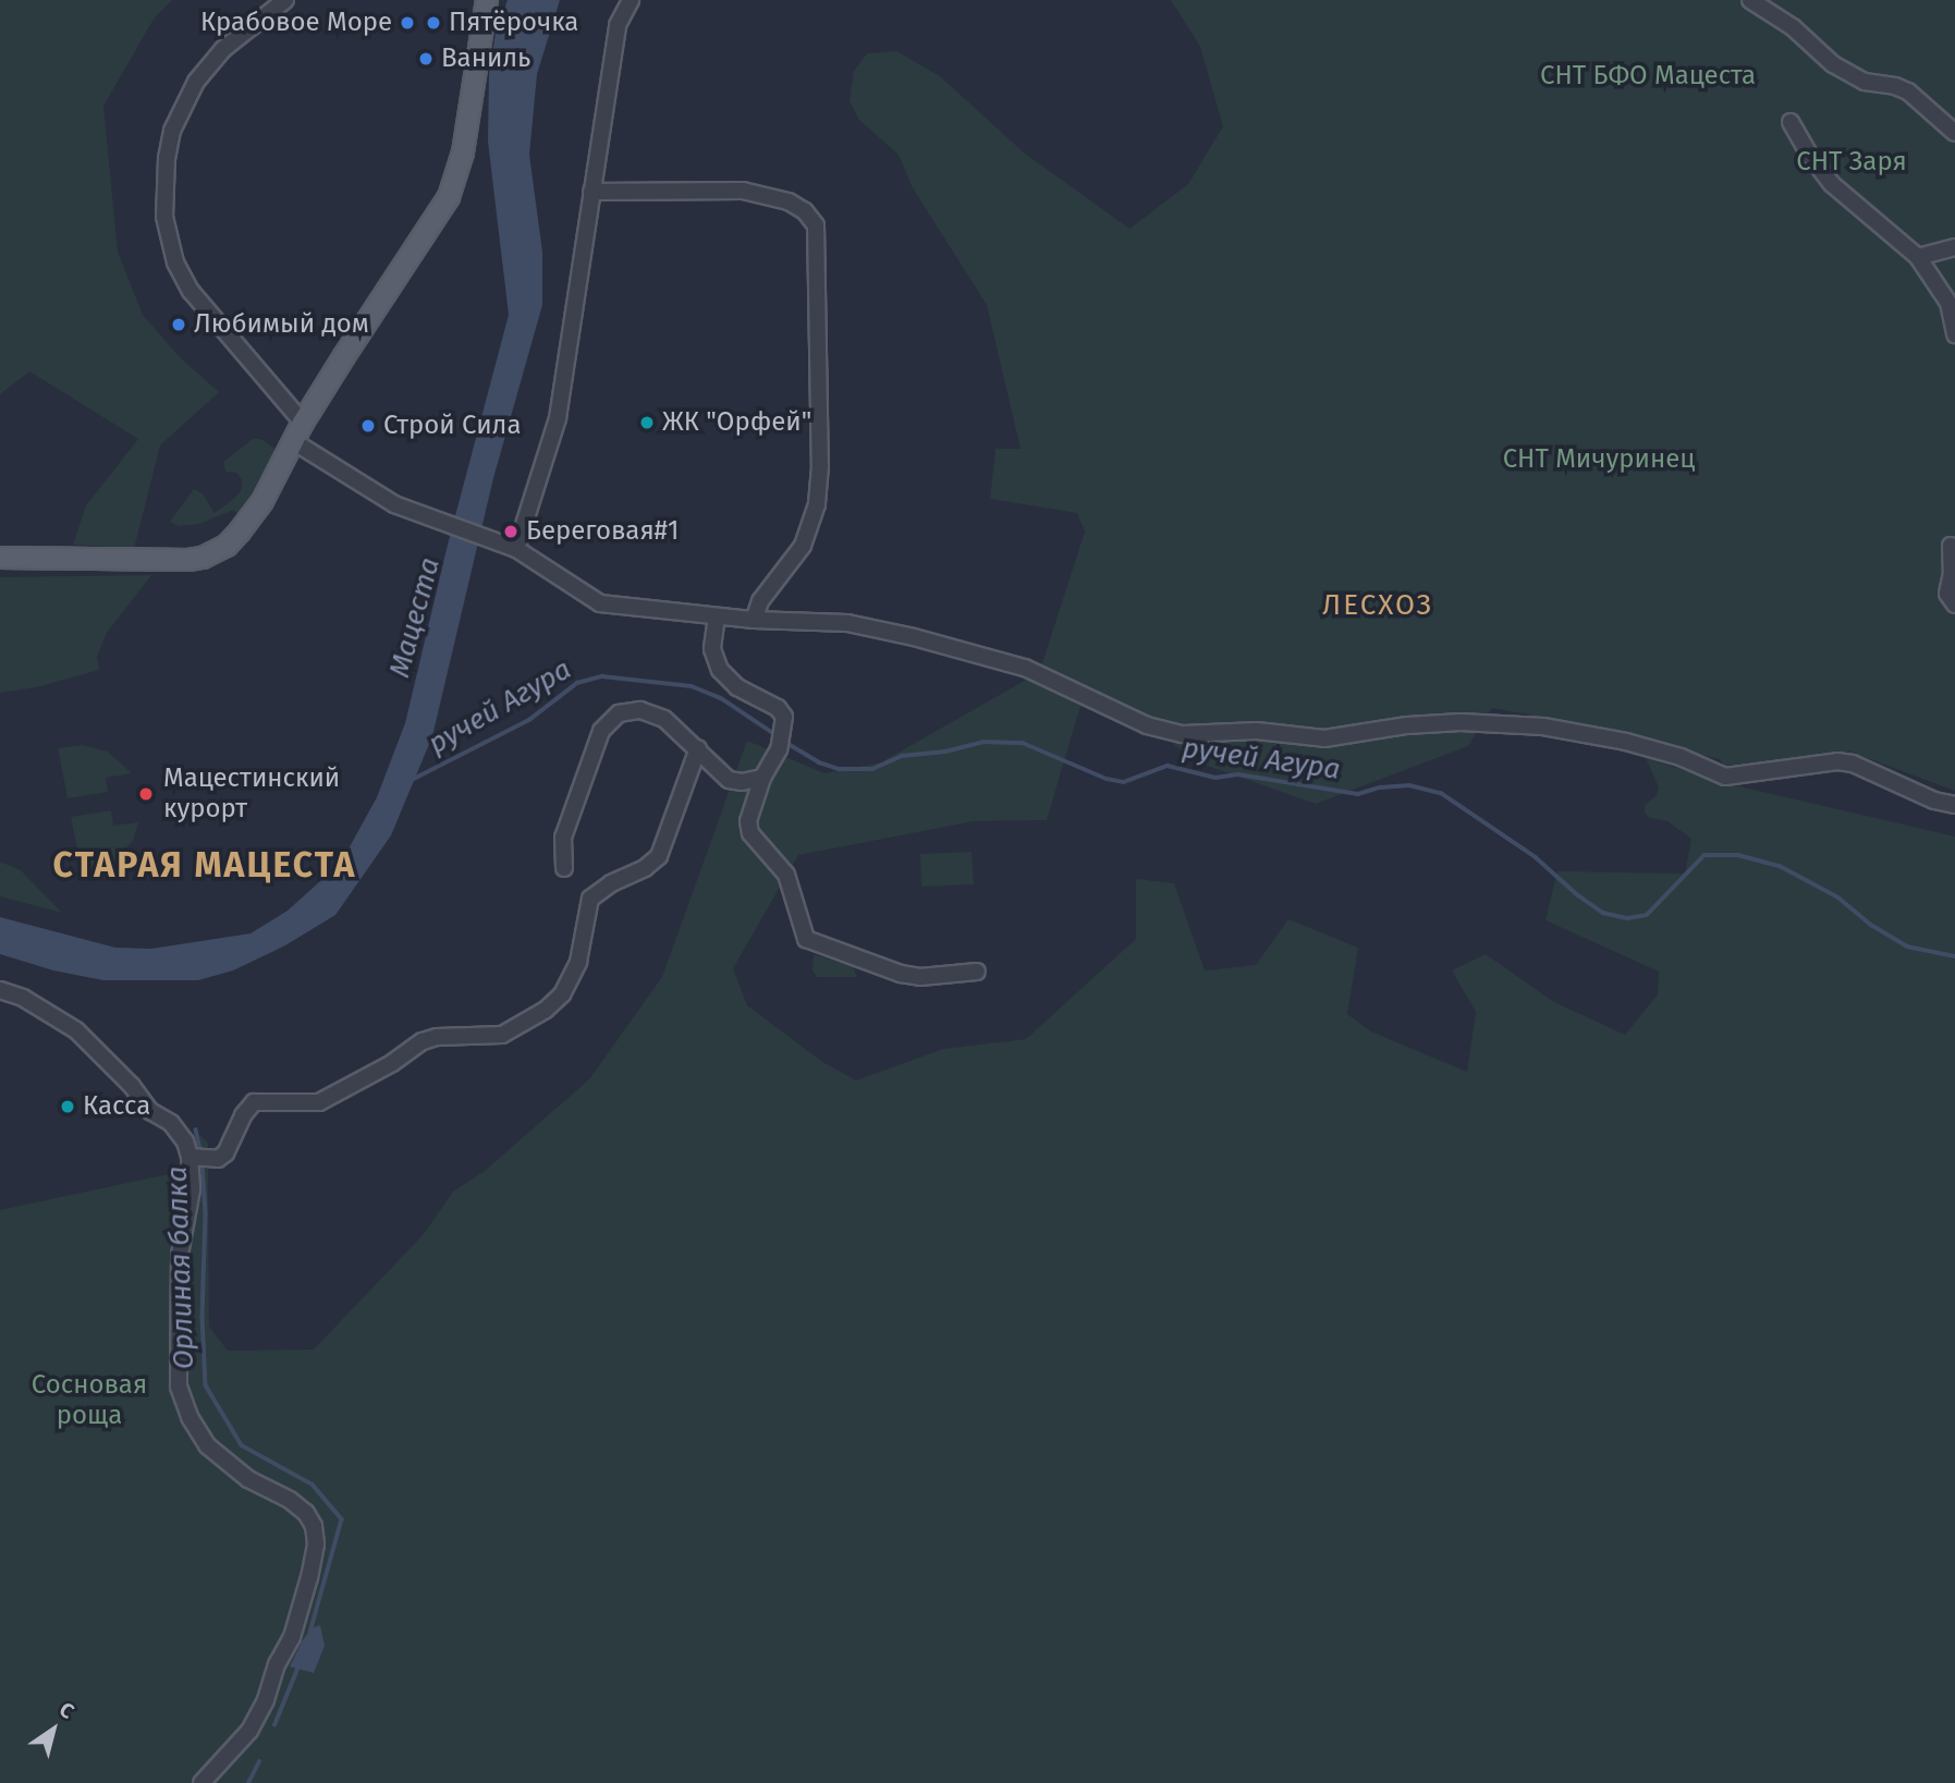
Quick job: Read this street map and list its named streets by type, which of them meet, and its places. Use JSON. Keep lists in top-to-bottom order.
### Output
{
  "districts": ["ЛЕСХОЗ", "СТАРАЯ МАЦЕСТА"],
  "water": ["Мацеста", "ручей Агура", "Орлиная балка"],
  "parks": [
    "СНТ БФО Мацеста",
    "СНТ Заря",
    "СНТ Мичуринец",
    "Сосновая роща"
  ],
  "places": [
    "Крабовое Море",
    "Пятёрочка",
    "Ваниль",
    "Любимый дом",
    "ЖК \"Орфей\"",
    "Строй Сила",
    "Береговая#1",
    "Мацестинский курорт",
    "Касса"
  ],
  "north": "top right"
}
